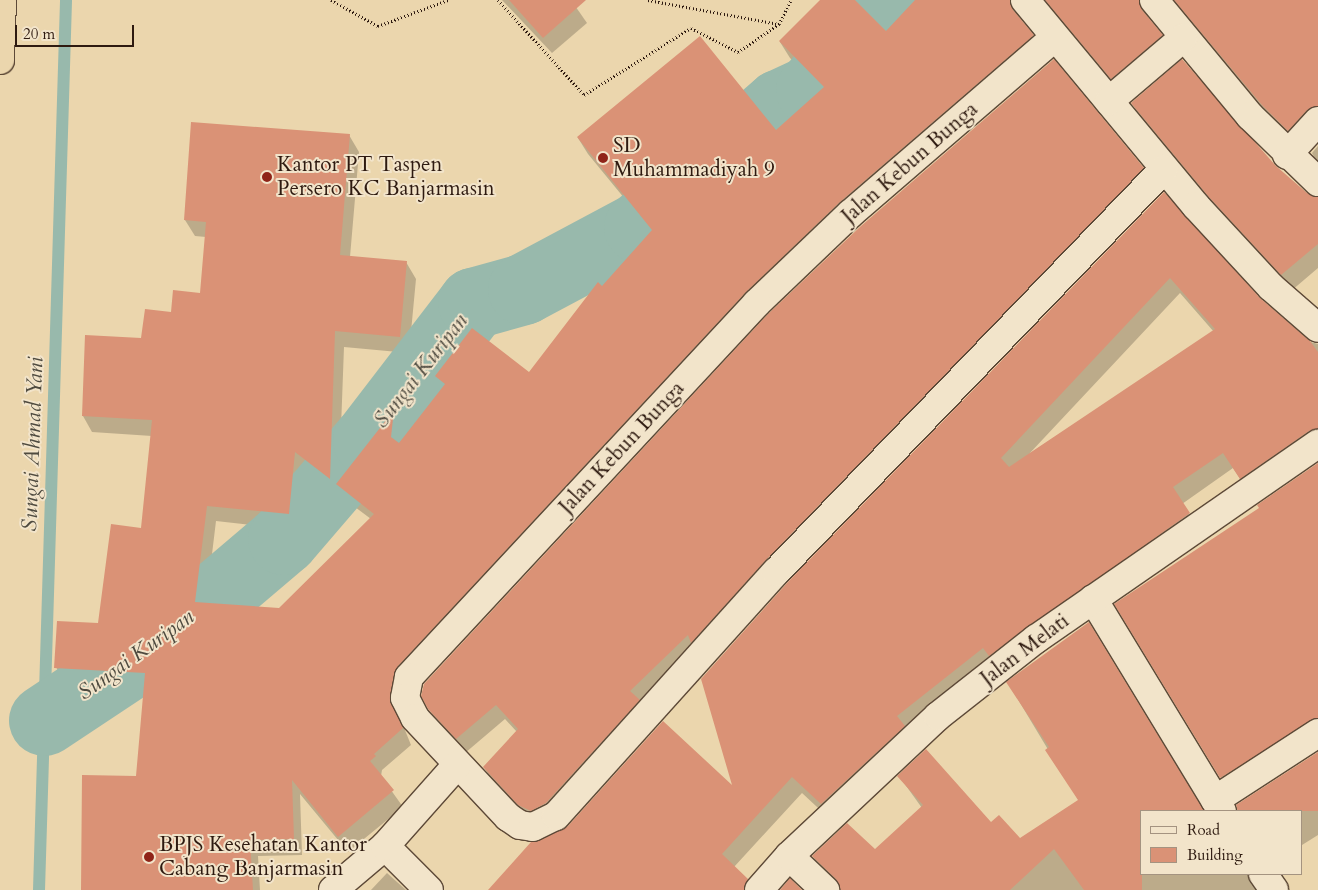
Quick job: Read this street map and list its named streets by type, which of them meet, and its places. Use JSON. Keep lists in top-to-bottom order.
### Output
{
  "streets": {
    "street": ["Jalan Kebun Bunga", "Jalan Melati"]
  },
  "water": ["Sungai Kuripan", "Sungai Ahmad Yani"],
  "places": ["SD Muhammadiyah 9", "Kantor PT Taspen Persero KC Banjarmasin", "BPJS Kesehatan Kantor Cabang Banjarmasin"],
  "legend": ["Road", "Building"],
  "scale_bar": "20 m"
}
